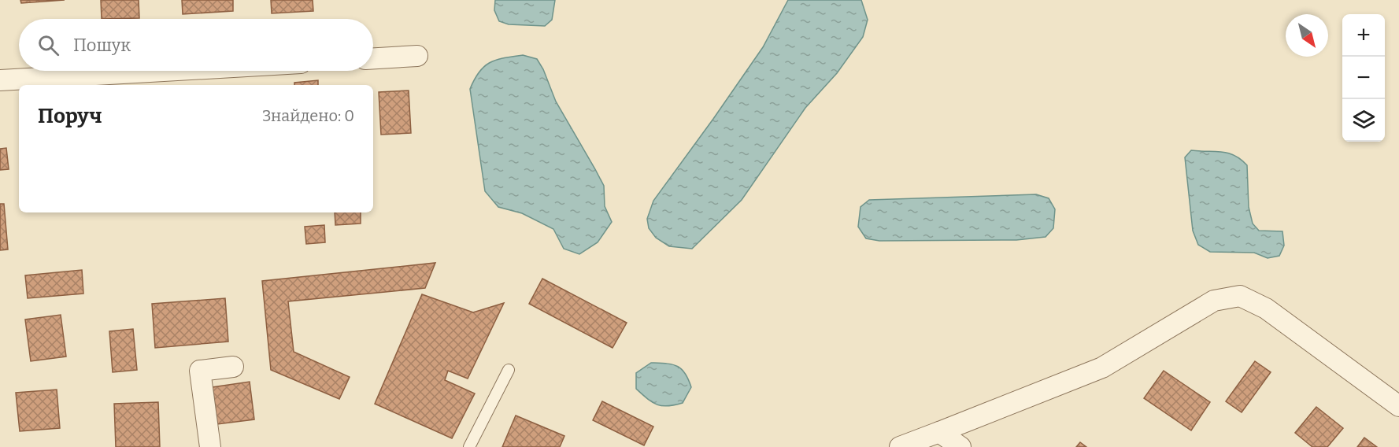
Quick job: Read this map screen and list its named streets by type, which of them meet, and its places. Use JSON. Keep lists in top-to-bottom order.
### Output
{
  "north": "bottom right",
  "page": {
    "map_buttons": ["+", "−"],
    "search": "Пошук",
    "heading": ["Поруч", "Знайдено: 0"]
  }
}
